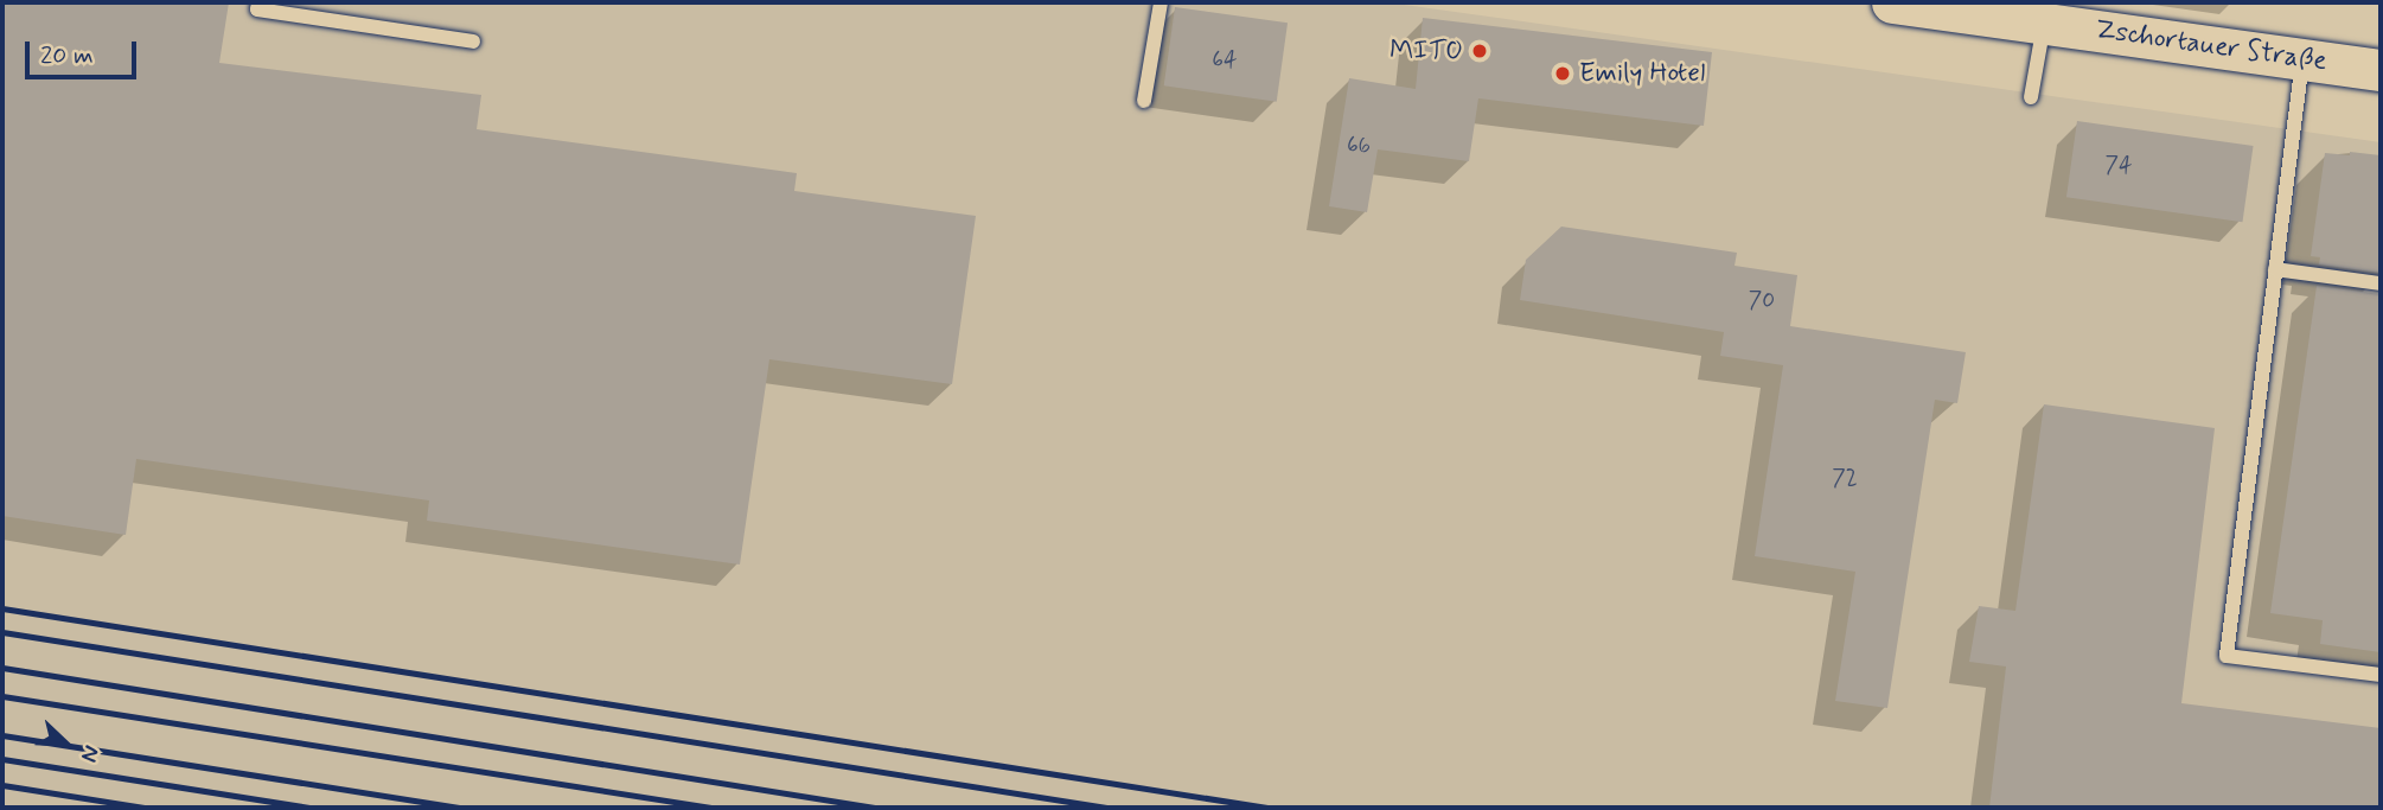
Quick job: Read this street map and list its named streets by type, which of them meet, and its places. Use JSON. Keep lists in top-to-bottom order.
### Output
{
  "streets": {
    "street": ["Zschortauer Straße"]
  },
  "places": ["MITO", "Emily Hotel"],
  "house_numbers": [
    "64",
    "66",
    "74",
    "70",
    "72"
  ],
  "scale_bar": "20 m",
  "north": "bottom right"
}
